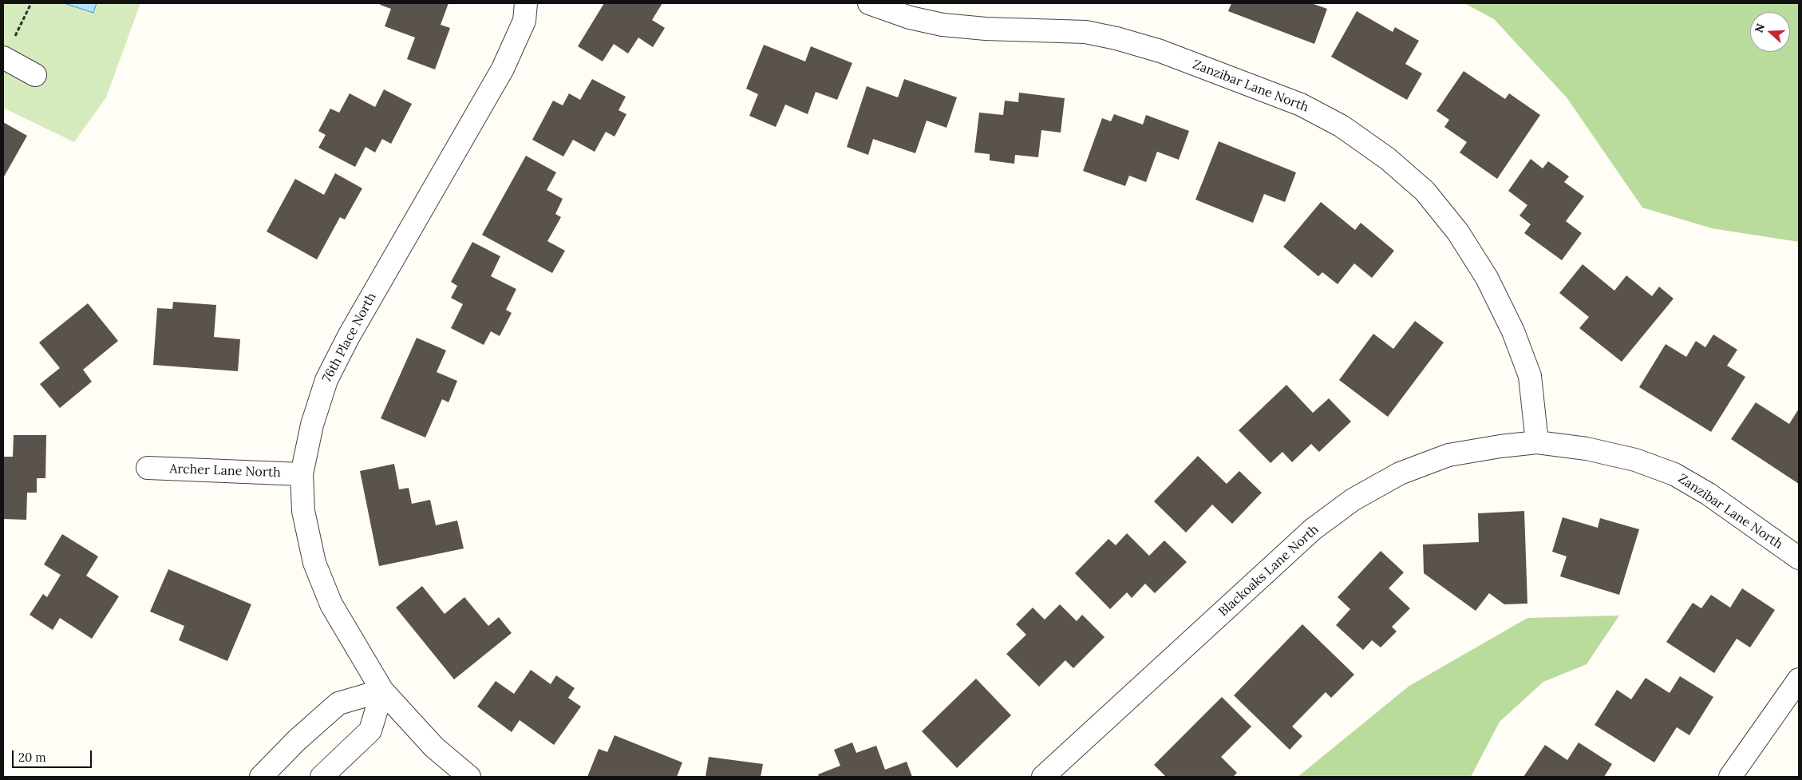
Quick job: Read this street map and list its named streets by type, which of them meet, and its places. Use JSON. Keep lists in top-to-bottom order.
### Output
{
  "streets": {
    "street": [
      "Zanzibar Lane North",
      "76th Place North",
      "Archer Lane North",
      "Blackoaks Lane North"
    ]
  },
  "crossings": [
    ["Zanzibar Lane North", "Blackoaks Lane North"],
    ["76th Place North", "Archer Lane North"]
  ],
  "scale_bar": "20 m",
  "north": "left"
}
